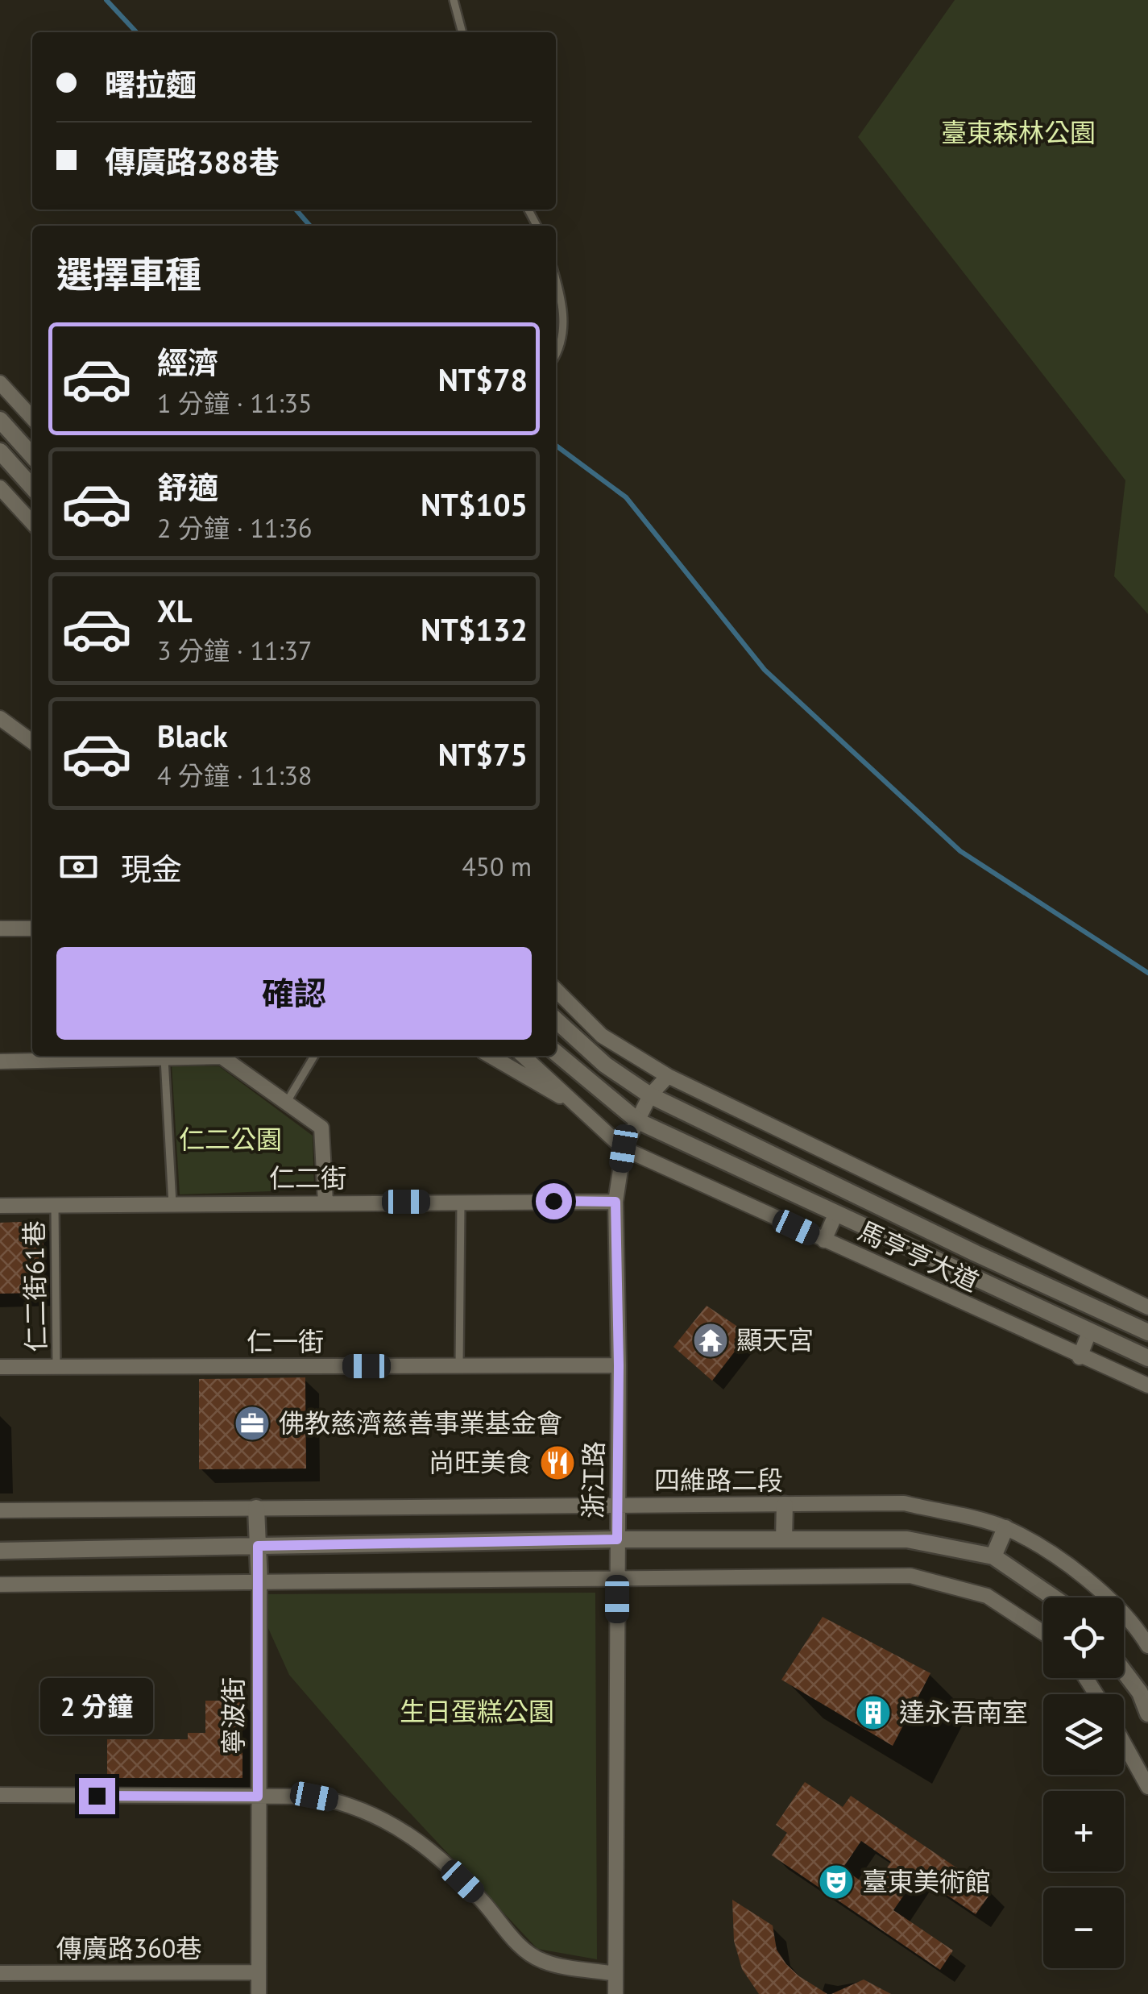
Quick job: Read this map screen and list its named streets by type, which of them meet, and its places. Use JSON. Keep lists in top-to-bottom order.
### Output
{
  "streets": {
    "street": [
      "仁二街",
      "馬亨亨大道",
      "仁一街",
      "浙江路",
      "四維路二段",
      "寧波街",
      "傳廣路360巷"
    ],
    "lane": ["仁二街61巷"]
  },
  "crossings": [
    ["仁二街", "仁二街61巷"],
    ["仁二街", "浙江路"],
    ["馬亨亨大道", "浙江路"],
    ["仁二街61巷", "仁一街"],
    ["仁一街", "浙江路"],
    ["浙江路", "四維路二段"],
    ["寧波街", "傳廣路360巷"]
  ],
  "parks": ["臺東森林公園", "仁二公園", "生日蛋糕公園"],
  "places": {
    "temple": ["顯天宮"],
    "office": ["佛教慈濟慈善事業基金會"],
    "restaurant": ["尚旺美食"],
    "building": ["達永吾南室"],
    "theatre": ["臺東美術館"]
  },
  "page": {
    "banner": ["曙拉麵", "傳廣路388巷"],
    "heading": "選擇車種",
    "list": [
      {
        "name": "經濟",
        "note": "1 分鐘 · 11:35",
        "value": "NT$78"
      },
      {
        "name": "舒適",
        "note": "2 分鐘 · 11:36",
        "value": "NT$105"
      },
      {
        "name": "XL",
        "note": "3 分鐘 · 11:37",
        "value": "NT$132"
      },
      {
        "name": "Black",
        "note": "4 分鐘 · 11:38",
        "value": "NT$75"
      }
    ],
    "pay": ["現金", "450 m"],
    "buttons": "確認",
    "map_buttons": ["+", "−"],
    "bubble": "2 分鐘"
  }
}
